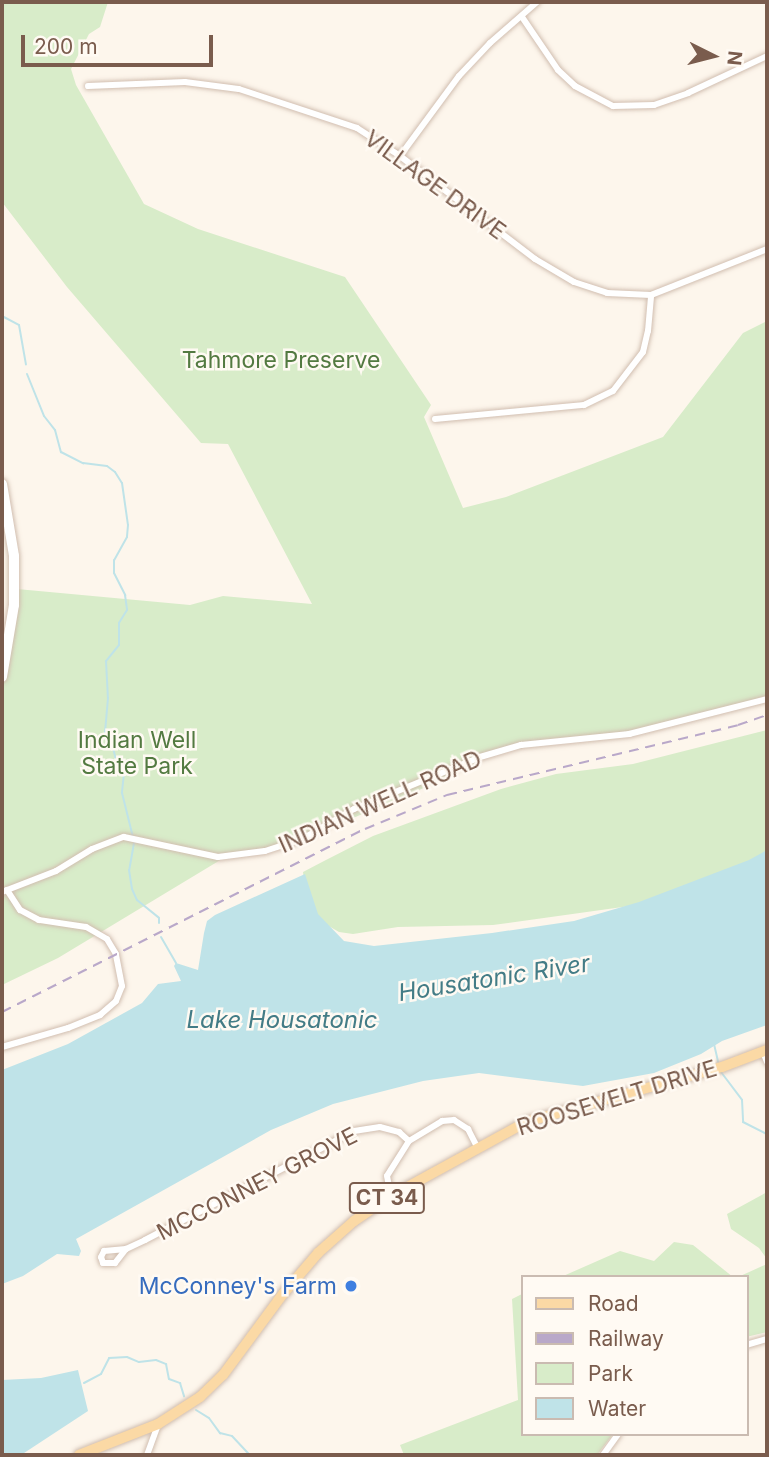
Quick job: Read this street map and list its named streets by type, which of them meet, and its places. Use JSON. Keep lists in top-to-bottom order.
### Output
{
  "streets": {
    "main road": ["ROOSEVELT DRIVE", "CT 34"],
    "street": ["VILLAGE DRIVE", "INDIAN WELL ROAD", "MCCONNEY GROVE"]
  },
  "water": ["Housatonic River", "Lake Housatonic"],
  "parks": ["Tahmore Preserve", "Indian Well State Park"],
  "places": ["McConney's Farm"],
  "legend": [
    "Road",
    "Railway",
    "Park",
    "Water"
  ],
  "scale_bar": "200 m",
  "north": "right"
}
